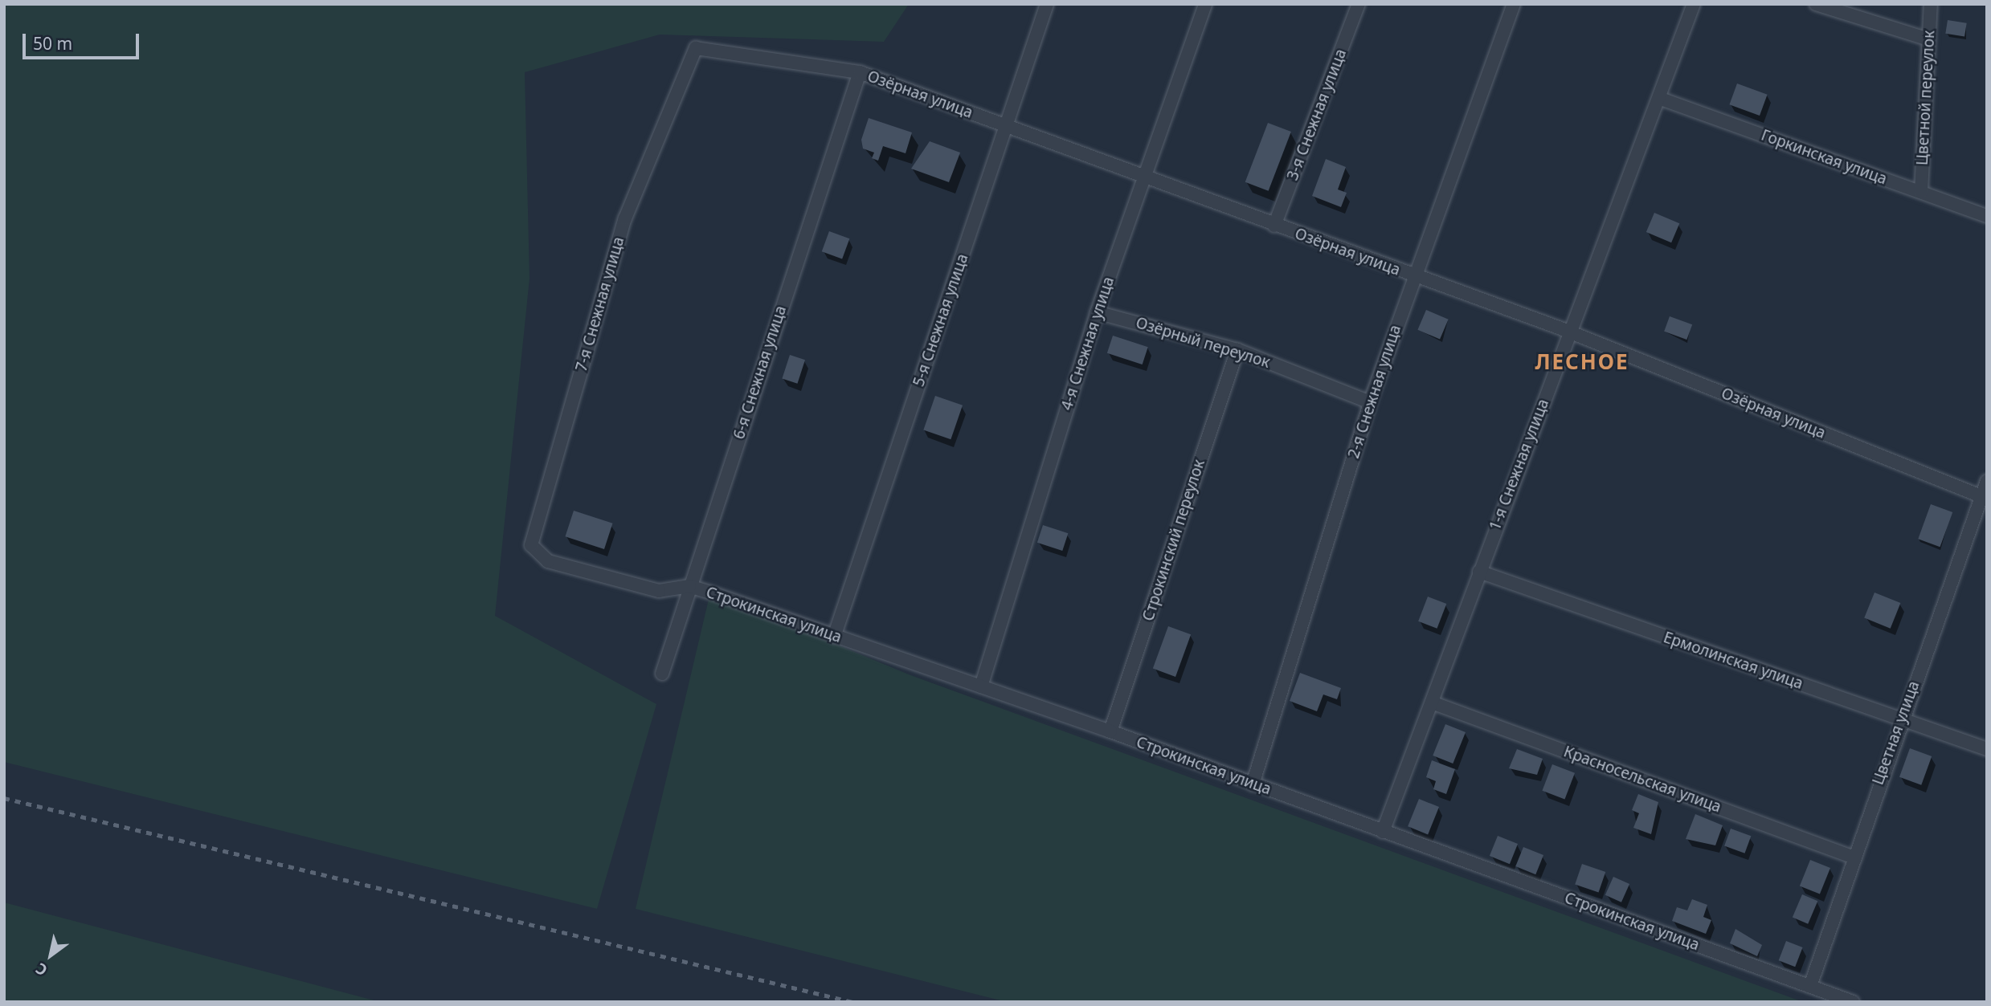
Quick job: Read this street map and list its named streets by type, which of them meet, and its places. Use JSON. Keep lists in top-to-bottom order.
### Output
{
  "streets": {
    "street": [
      "Озёрная улица",
      "Цветной переулок",
      "3-я Снежная улица",
      "Горкинская улица",
      "7-я Снежная улица",
      "5-я Снежная улица",
      "Озёрный переулок",
      "4-я Снежная улица",
      "6-я Снежная улица",
      "2-я Снежная улица",
      "1-я Снежная улица",
      "Строкинский переулок",
      "Строкинская улица",
      "Ермолинская улица",
      "Цветная улица",
      "Красносельская улица"
    ]
  },
  "crossings": [
    ["Озёрная улица", "3-я Снежная улица"],
    ["Озёрная улица", "7-я Снежная улица"],
    ["Озёрная улица", "5-я Снежная улица"],
    ["Озёрная улица", "4-я Снежная улица"],
    ["Озёрная улица", "6-я Снежная улица"],
    ["Озёрная улица", "2-я Снежная улица"],
    ["Озёрная улица", "1-я Снежная улица"],
    ["Озёрная улица", "Цветная улица"],
    ["Цветной переулок", "Горкинская улица"],
    ["Горкинская улица", "1-я Снежная улица"],
    ["7-я Снежная улица", "Строкинская улица"],
    ["5-я Снежная улица", "Строкинская улица"],
    ["Озёрный переулок", "4-я Снежная улица"],
    ["Озёрный переулок", "2-я Снежная улица"],
    ["Озёрный переулок", "Строкинский переулок"],
    ["4-я Снежная улица", "Строкинская улица"],
    ["6-я Снежная улица", "Строкинская улица"],
    ["2-я Снежная улица", "Строкинская улица"],
    ["1-я Снежная улица", "Строкинская улица"],
    ["1-я Снежная улица", "Ермолинская улица"],
    ["1-я Снежная улица", "Красносельская улица"],
    ["Строкинский переулок", "Строкинская улица"],
    ["Строкинская улица", "Цветная улица"],
    ["Ермолинская улица", "Цветная улица"],
    ["Цветная улица", "Красносельская улица"]
  ],
  "districts": ["ЛЕСНОЕ"],
  "scale_bar": "50 m",
  "north": "bottom left"
}
